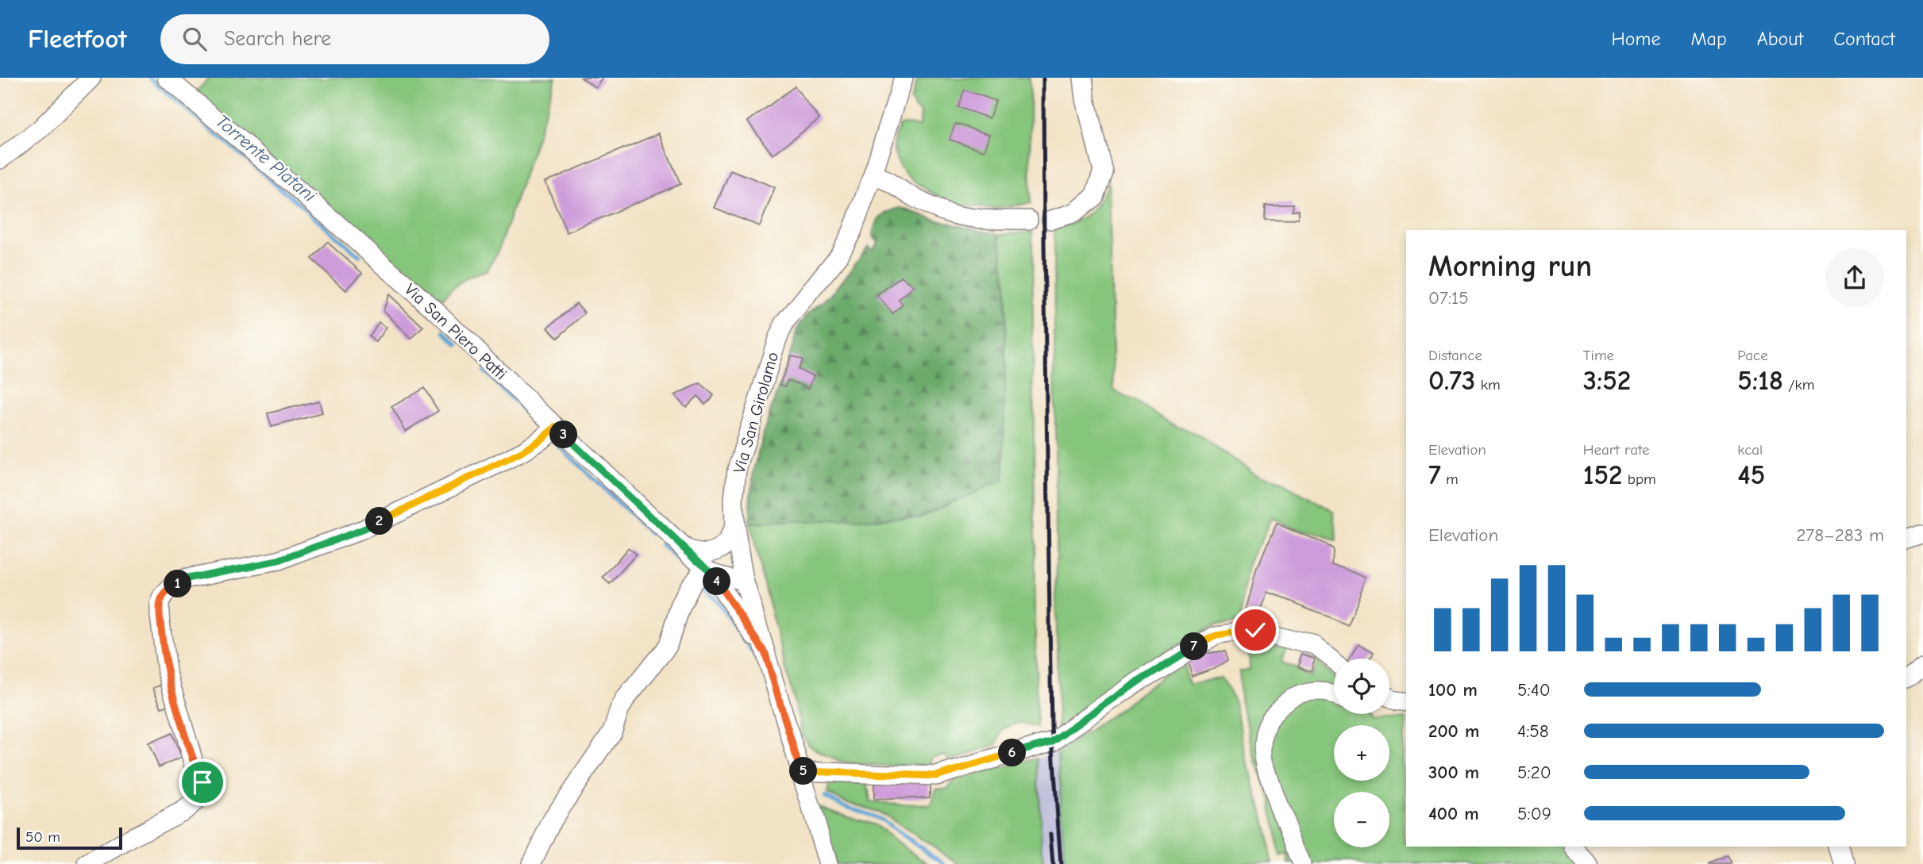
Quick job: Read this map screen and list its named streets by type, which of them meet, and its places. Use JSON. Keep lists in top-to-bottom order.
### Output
{
  "streets": {
    "street": ["Via San Piero Patti", "Via San Girolamo"]
  },
  "crossings": [
    ["Via San Piero Patti", "Via San Girolamo"]
  ],
  "water": ["Torrente Platani"],
  "scale_bar": "50 m",
  "page": {
    "header": "Fleetfoot",
    "search": "Search here",
    "nav": [
      "Home",
      "Map",
      "About",
      "Contact"
    ],
    "heading": ["Morning run", "07:15"],
    "stats": [
      ["Distance", "0.73 km"],
      ["Time", "3:52"],
      ["Pace", "5:18 /km"],
      ["Elevation", "7 m"],
      ["Heart rate", "152 bpm"],
      ["kcal", "45"]
    ],
    "pins": [
      "3",
      "2",
      "4",
      "1",
      "7",
      "6",
      "5"
    ],
    "chart": ["Elevation", "278–283 m"],
    "map_buttons": ["+", "−"],
    "list": [
      {
        "name": "100 m",
        "note": "5:40"
      },
      {
        "name": "200 m",
        "note": "4:58"
      },
      {
        "name": "300 m",
        "note": "5:20"
      },
      {
        "name": "400 m",
        "note": "5:09"
      }
    ],
    "scale": "50 m"
  }
}
